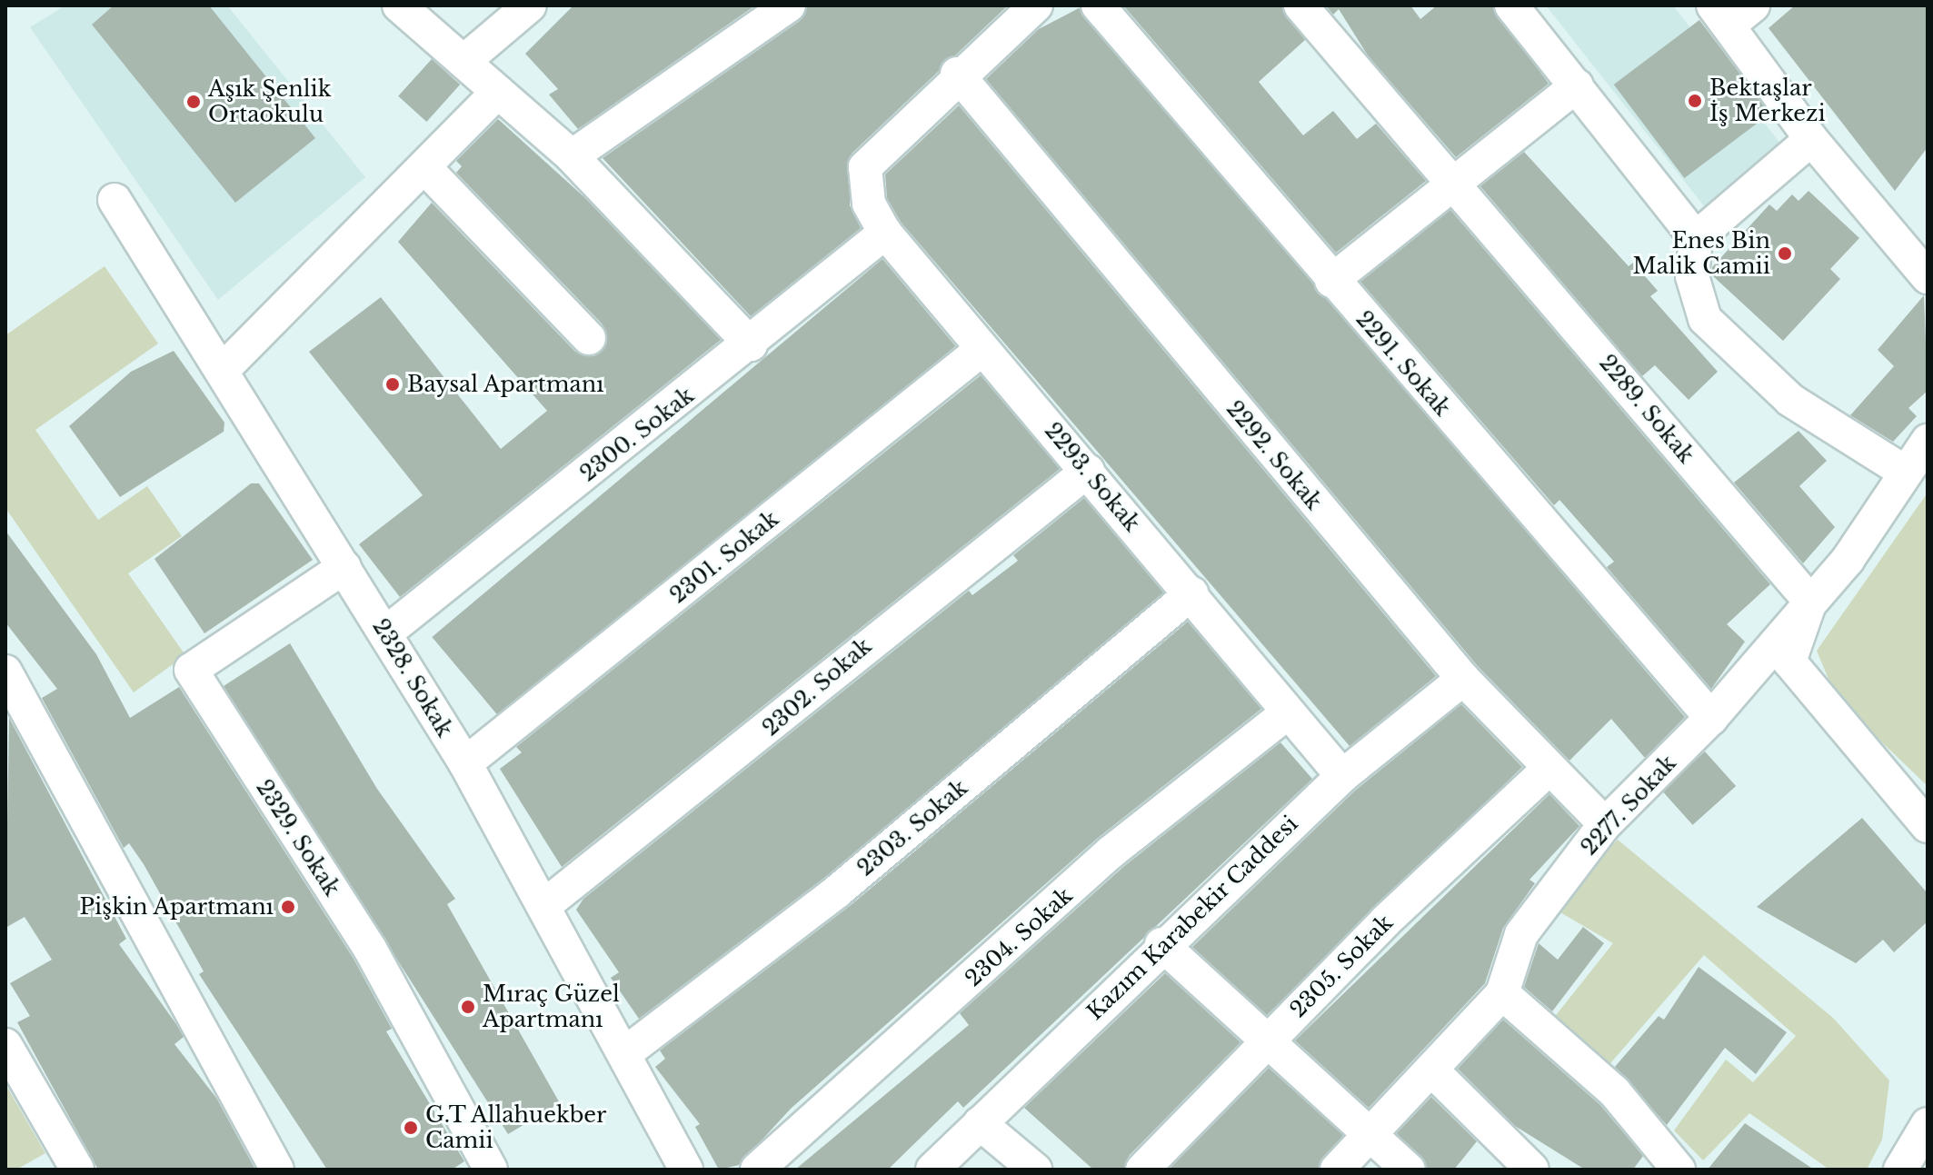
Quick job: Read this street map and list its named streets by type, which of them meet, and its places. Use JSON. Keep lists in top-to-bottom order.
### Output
{
  "streets": {
    "street": [
      "2291. Sokak",
      "2289. Sokak",
      "2300. Sokak",
      "2292. Sokak",
      "2293. Sokak",
      "2301. Sokak",
      "2328. Sokak",
      "2302. Sokak",
      "2277. Sokak",
      "2303. Sokak",
      "2329. Sokak",
      "Kazım Karabekir Caddesi",
      "2304. Sokak",
      "2305. Sokak"
    ]
  },
  "crossings": [
    ["2291. Sokak", "2277. Sokak"],
    ["2289. Sokak", "2277. Sokak"],
    ["2300. Sokak", "2293. Sokak"],
    ["2300. Sokak", "2328. Sokak"],
    ["2292. Sokak", "2293. Sokak"],
    ["2292. Sokak", "2277. Sokak"],
    ["2292. Sokak", "Kazım Karabekir Caddesi"],
    ["2292. Sokak", "2305. Sokak"],
    ["2293. Sokak", "2301. Sokak"],
    ["2293. Sokak", "2302. Sokak"],
    ["2293. Sokak", "2303. Sokak"],
    ["2293. Sokak", "Kazım Karabekir Caddesi"],
    ["2293. Sokak", "2304. Sokak"],
    ["2301. Sokak", "2328. Sokak"],
    ["2328. Sokak", "2302. Sokak"],
    ["2328. Sokak", "2303. Sokak"],
    ["2328. Sokak", "2329. Sokak"]
  ],
  "places": [
    "Bektaşlar İş Merkezi",
    "Aşık Şenlik Ortaokulu",
    "Enes Bin Malik Camii",
    "Baysal Apartmanı",
    "Pişkin Apartmanı",
    "Mıraç Güzel Apartmanı",
    "G.T Allahuekber Camii"
  ]
}
